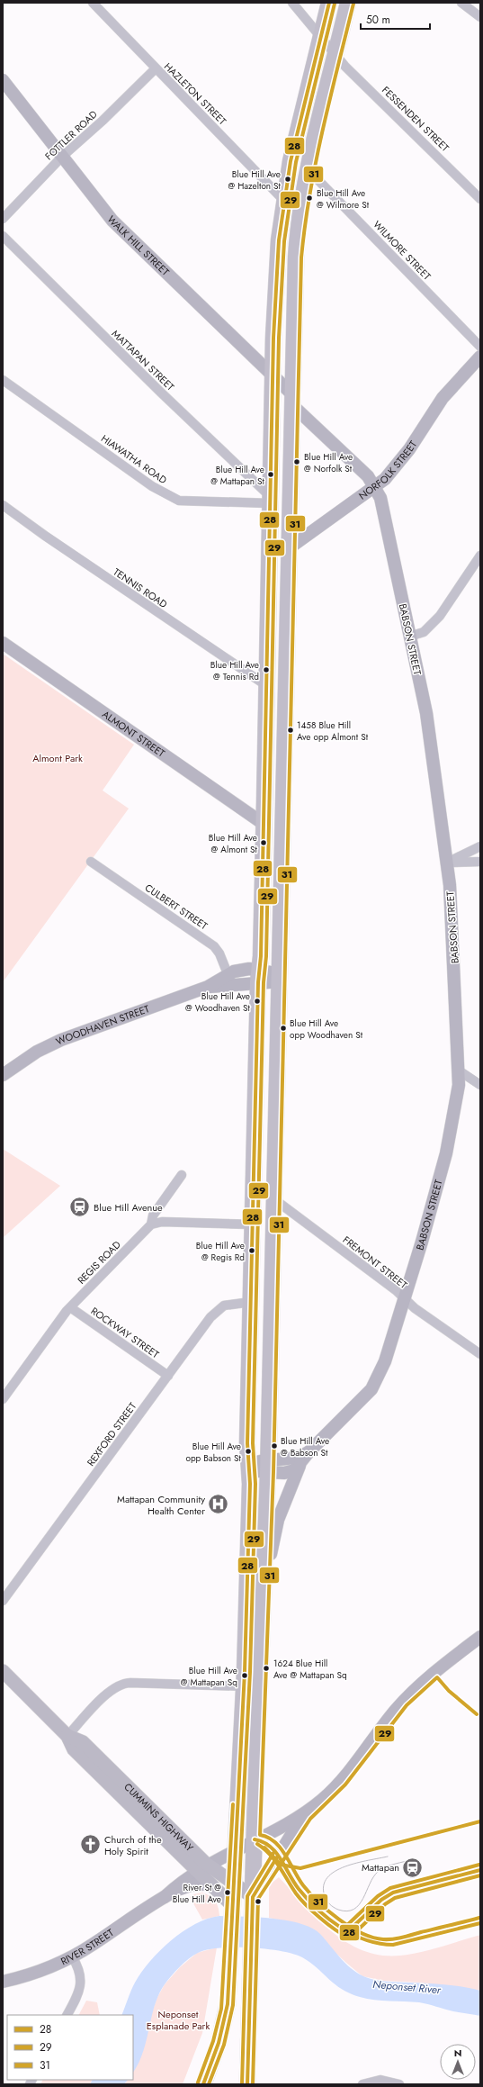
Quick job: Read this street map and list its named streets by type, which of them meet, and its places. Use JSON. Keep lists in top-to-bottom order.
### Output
{
  "streets": {
    "main road": [
      "WALK HILL STREET",
      "NORFOLK STREET",
      "BABSON STREET",
      "ALMONT STREET",
      "WOODHAVEN STREET",
      "CUMMINS HIGHWAY",
      "RIVER STREET"
    ],
    "street": [
      "HAZLETON STREET",
      "FESSENDEN STREET",
      "FOTTLER ROAD",
      "WILMORE STREET",
      "MATTAPAN STREET",
      "HIAWATHA ROAD",
      "TENNIS ROAD",
      "CULBERT STREET",
      "REGIS ROAD",
      "FREMONT STREET",
      "ROCKWAY STREET",
      "REXFORD STREET"
    ]
  },
  "crossings": [
    ["HAZLETON STREET", "FOTTLER ROAD"],
    ["FOTTLER ROAD", "WALK HILL STREET"],
    ["WALK HILL STREET", "BABSON STREET"],
    ["MATTAPAN STREET", "HIAWATHA ROAD"],
    ["NORFOLK STREET", "BABSON STREET"],
    ["BABSON STREET", "FREMONT STREET"],
    ["CULBERT STREET", "WOODHAVEN STREET"],
    ["REGIS ROAD", "ROCKWAY STREET"],
    ["ROCKWAY STREET", "REXFORD STREET"],
    ["CUMMINS HIGHWAY", "RIVER STREET"]
  ],
  "water": ["Neponset River"],
  "parks": ["Almont Park", "Neponset Esplanade Park"],
  "places": {
    "other": [
      "Blue Hill Ave @ Hazelton St",
      "Blue Hill Ave @ Wilmore St",
      "Blue Hill Ave @ Norfolk St",
      "Blue Hill Ave @ Mattapan St",
      "Blue Hill Ave @ Tennis Rd",
      "1458 Blue Hill Ave opp Almont St",
      "Blue Hill Ave @ Almont St",
      "Blue Hill Ave @ Woodhaven St",
      "Blue Hill Ave opp Woodhaven St",
      "Blue Hill Ave @ Regis Rd",
      "Blue Hill Ave @ Babson St",
      "Blue Hill Ave opp Babson St",
      "1624 Blue Hill Ave @ Mattapan Sq",
      "Blue Hill Ave @ Mattapan Sq",
      "River St @ Blue Hill Ave"
    ],
    "station": ["Blue Hill Avenue", "Mattapan"],
    "hospital": ["Mattapan Community Health Center"],
    "church": ["Church of the Holy Spirit"]
  },
  "lines": ["transit line 28", "transit line 29", "transit line 31"],
  "legend": ["28", "29", "31"],
  "scale_bar": "50 m",
  "north": "top"
}
